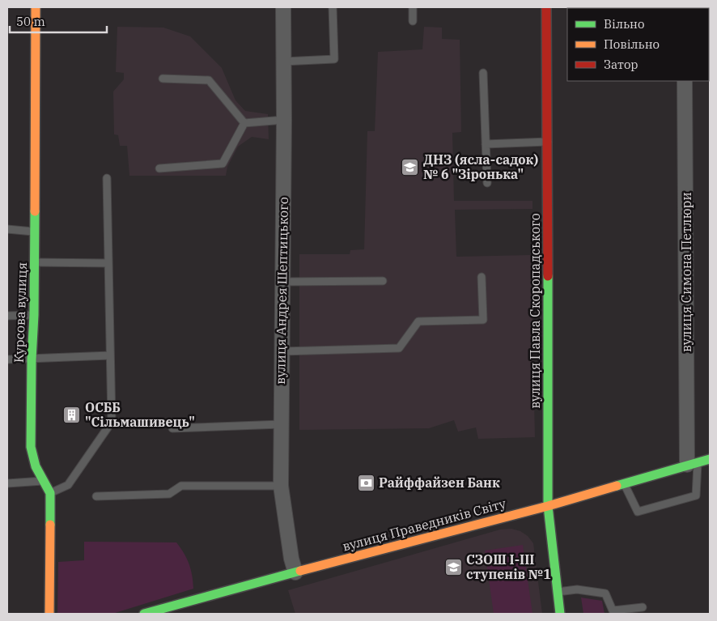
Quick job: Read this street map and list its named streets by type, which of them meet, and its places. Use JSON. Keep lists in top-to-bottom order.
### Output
{
  "streets": {
    "street": [
      "вулиця Симона Петлюри",
      "вулиця Андрея Шептицького",
      "вулиця Павла Скоропадського",
      "Курсова вулиця",
      "вулиця Праведників Світу"
    ]
  },
  "crossings": [
    ["вулиця Симона Петлюри", "вулиця Праведників Світу"],
    ["вулиця Андрея Шептицького", "вулиця Праведників Світу"],
    ["вулиця Павла Скоропадського", "вулиця Праведників Світу"]
  ],
  "places": {
    "school or university": ["ДНЗ (ясла-садок) № 6 \"Зіронька\"", "СЗОШ І-ІІІ ступенів №1"],
    "building": ["ОСББ \"Сільмашивець\""],
    "bank": ["Райффайзен Банк"]
  },
  "legend": ["Вільно", "Повільно", "Затор"],
  "scale_bar": "50 m"
}
